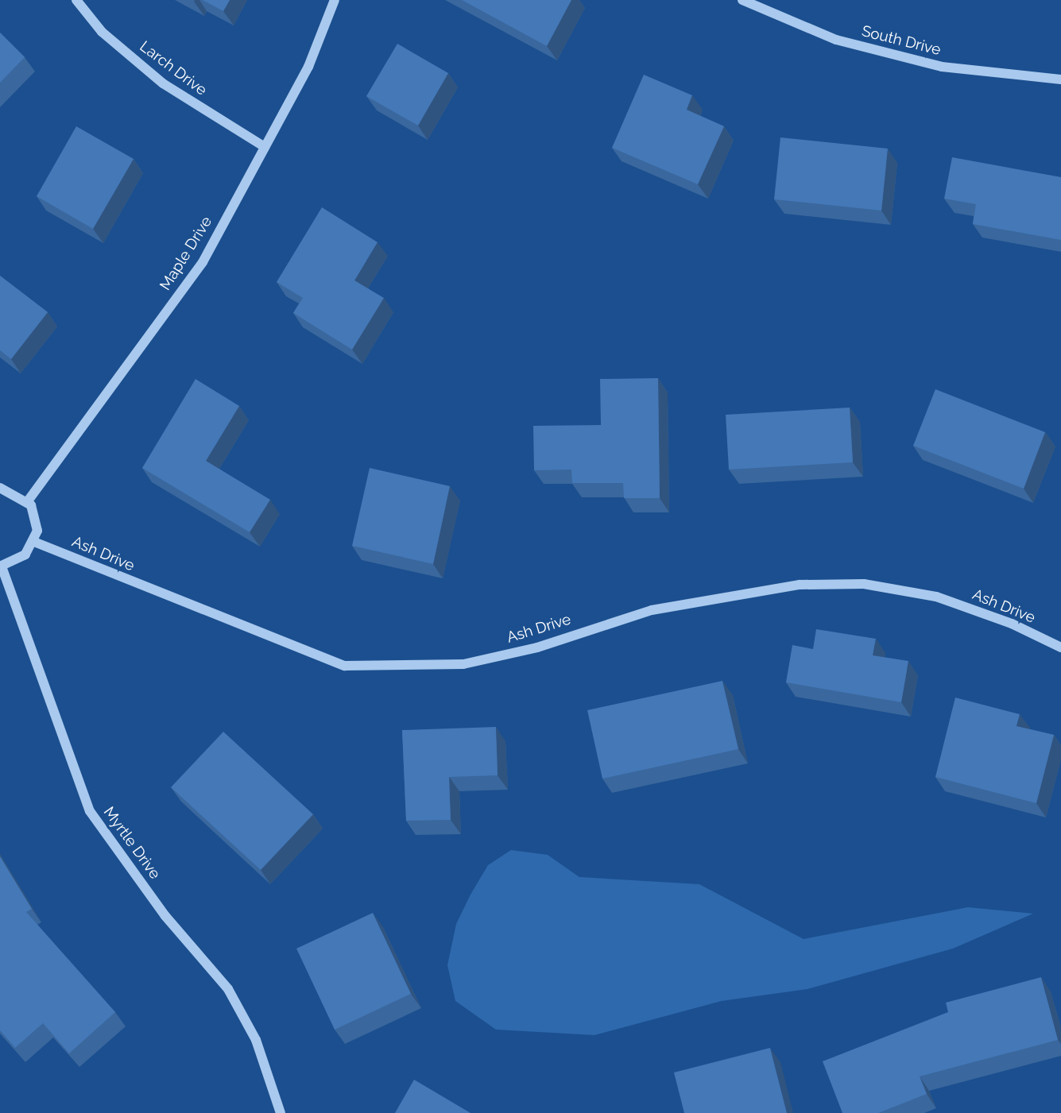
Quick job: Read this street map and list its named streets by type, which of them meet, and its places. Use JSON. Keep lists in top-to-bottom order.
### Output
{
  "streets": {
    "street": [
      "South Drive",
      "Larch Drive",
      "Maple Drive",
      "Ash Drive",
      "Myrtle Drive"
    ]
  },
  "crossings": [
    ["Larch Drive", "Maple Drive"]
  ]
}
